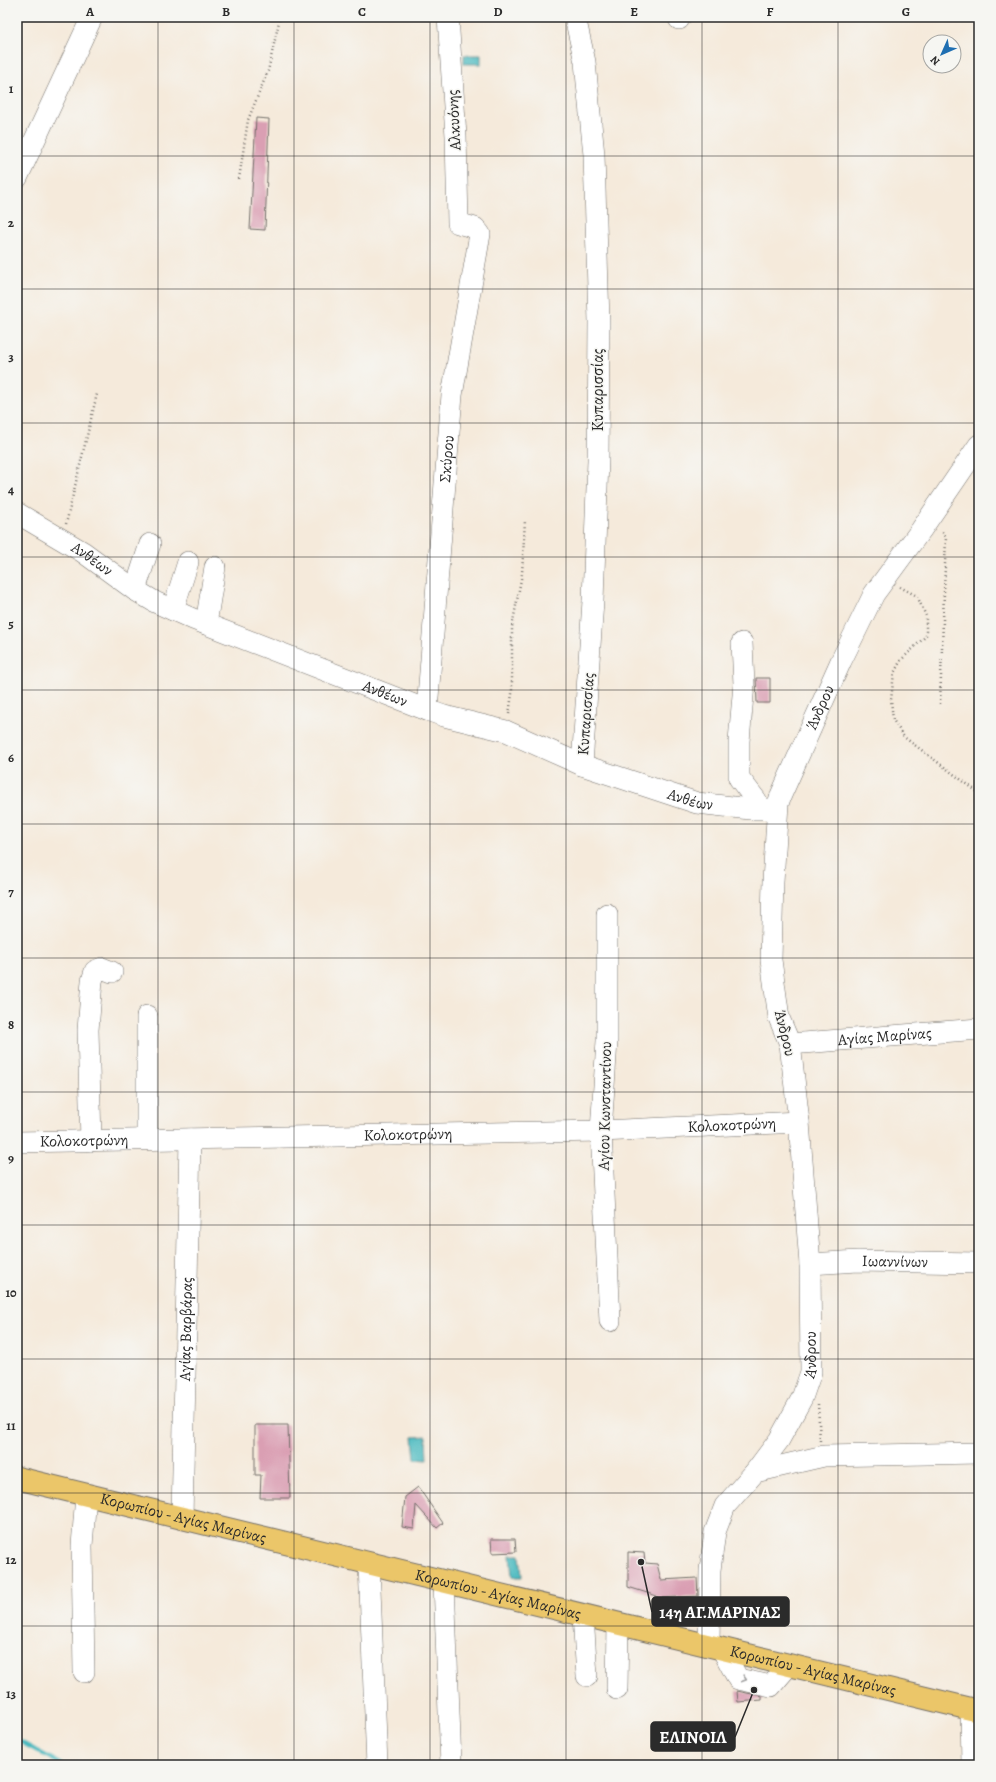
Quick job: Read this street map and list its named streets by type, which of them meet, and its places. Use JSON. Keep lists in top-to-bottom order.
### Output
{
  "streets": {
    "main road": ["Κορωπίου - Αγίας Μαρίνας"],
    "street": [
      "Αλκυόνης",
      "Κυπαρισσίας",
      "Σκύρου",
      "Ανθέων",
      "Άνδρου",
      "Αγίας Μαρίνας",
      "Αγίου Κωνσταντίνου",
      "Κολοκοτρώνη",
      "Ιωαννίνων",
      "Αγίας Βαρβάρας"
    ]
  },
  "crossings": [
    ["Αλκυόνης", "Σκύρου"],
    ["Κυπαρισσίας", "Ανθέων"],
    ["Σκύρου", "Ανθέων"],
    ["Ανθέων", "Άνδρου"],
    ["Άνδρου", "Αγίας Μαρίνας"],
    ["Άνδρου", "Κολοκοτρώνη"],
    ["Άνδρου", "Ιωαννίνων"],
    ["Άνδρου", "Κορωπίου - Αγίας Μαρίνας"],
    ["Αγίου Κωνσταντίνου", "Κολοκοτρώνη"],
    ["Κολοκοτρώνη", "Αγίας Βαρβάρας"],
    ["Αγίας Βαρβάρας", "Κορωπίου - Αγίας Μαρίνας"]
  ],
  "places": ["14η ΑΓ.ΜΑΡΙΝΑΣ", "ΕΛΙΝΟΙΛ"],
  "north": "bottom left",
  "grid": {
    "columns": [
      "A",
      "B",
      "C",
      "D",
      "E",
      "F",
      "G"
    ],
    "rows": [
      "1",
      "2",
      "3",
      "4",
      "5",
      "6",
      "7",
      "8",
      "9",
      "10",
      "11",
      "12",
      "13"
    ]
  }
}
